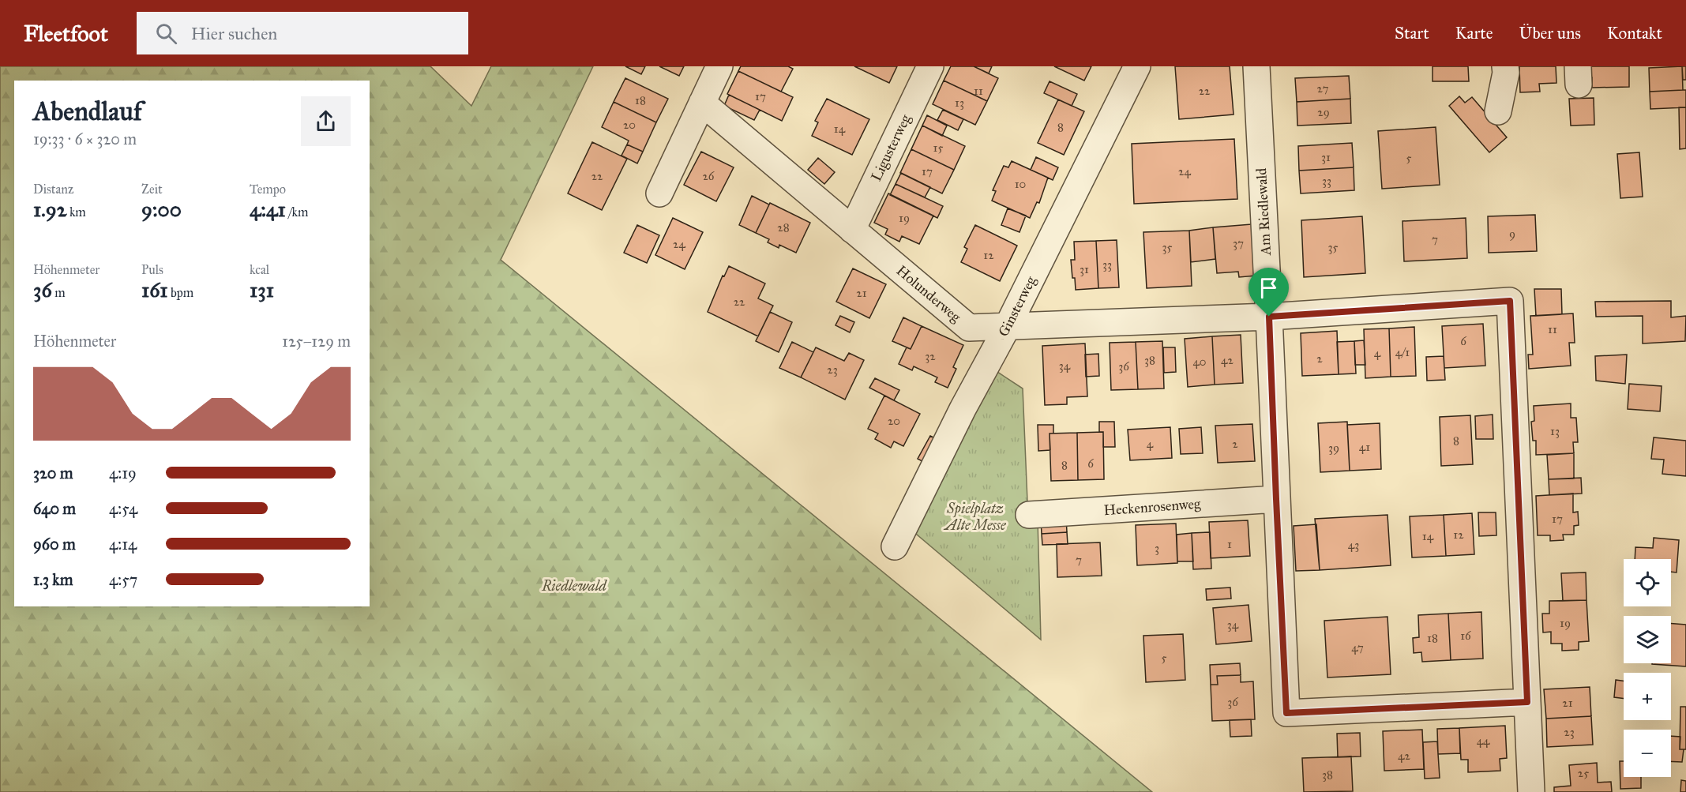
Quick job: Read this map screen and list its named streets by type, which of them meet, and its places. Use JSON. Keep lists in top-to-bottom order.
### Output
{
  "streets": {
    "street": [
      "Ligusterweg",
      "Am Riedlewald",
      "Holunderweg",
      "Ginsterweg",
      "Heckenrosenweg"
    ]
  },
  "crossings": [
    ["Ligusterweg", "Holunderweg"],
    ["Am Riedlewald", "Holunderweg"],
    ["Am Riedlewald", "Heckenrosenweg"],
    ["Holunderweg", "Ginsterweg"]
  ],
  "parks": ["Spielplatz Alte Messe", "Riedlewald"],
  "house_numbers": [
    "27",
    "11",
    "22",
    "17",
    "18",
    "13",
    "29",
    "20",
    "8",
    "14",
    "15",
    "31",
    "5",
    "17",
    "24",
    "22",
    "26",
    "33",
    "10",
    "19",
    "28",
    "9",
    "7",
    "37",
    "24",
    "35",
    "35",
    "12",
    "33",
    "31",
    "21",
    "22",
    "11",
    "6",
    "4/1",
    "4",
    "32",
    "2",
    "38",
    "42",
    "40",
    "34",
    "36",
    "23",
    "20",
    "13",
    "8",
    "4",
    "2",
    "41",
    "39",
    "6",
    "8",
    "17",
    "12",
    "14",
    "1",
    "43",
    "3",
    "7",
    "19",
    "34",
    "16",
    "18",
    "47",
    "5",
    "36",
    "21",
    "23",
    "44",
    "42",
    "25",
    "38"
  ],
  "page": {
    "header": "Fleetfoot",
    "search": "Hier suchen",
    "nav": [
      "Start",
      "Karte",
      "Über uns",
      "Kontakt"
    ],
    "heading": ["Abendlauf", "19:33 · 6 × 320 m"],
    "stats": [
      ["Distanz", "1.92 km"],
      ["Zeit", "9:00"],
      ["Tempo", "4:41 /km"],
      ["Höhenmeter", "36 m"],
      ["Puls", "161 bpm"],
      ["kcal", "131"]
    ],
    "chart": ["Höhenmeter", "125–129 m"],
    "list": [
      {
        "name": "320 m",
        "note": "4:19"
      },
      {
        "name": "640 m",
        "note": "4:54"
      },
      {
        "name": "960 m",
        "note": "4:14"
      },
      {
        "name": "1.3 km",
        "note": "4:57"
      }
    ],
    "map_buttons": ["+", "−"]
  }
}
